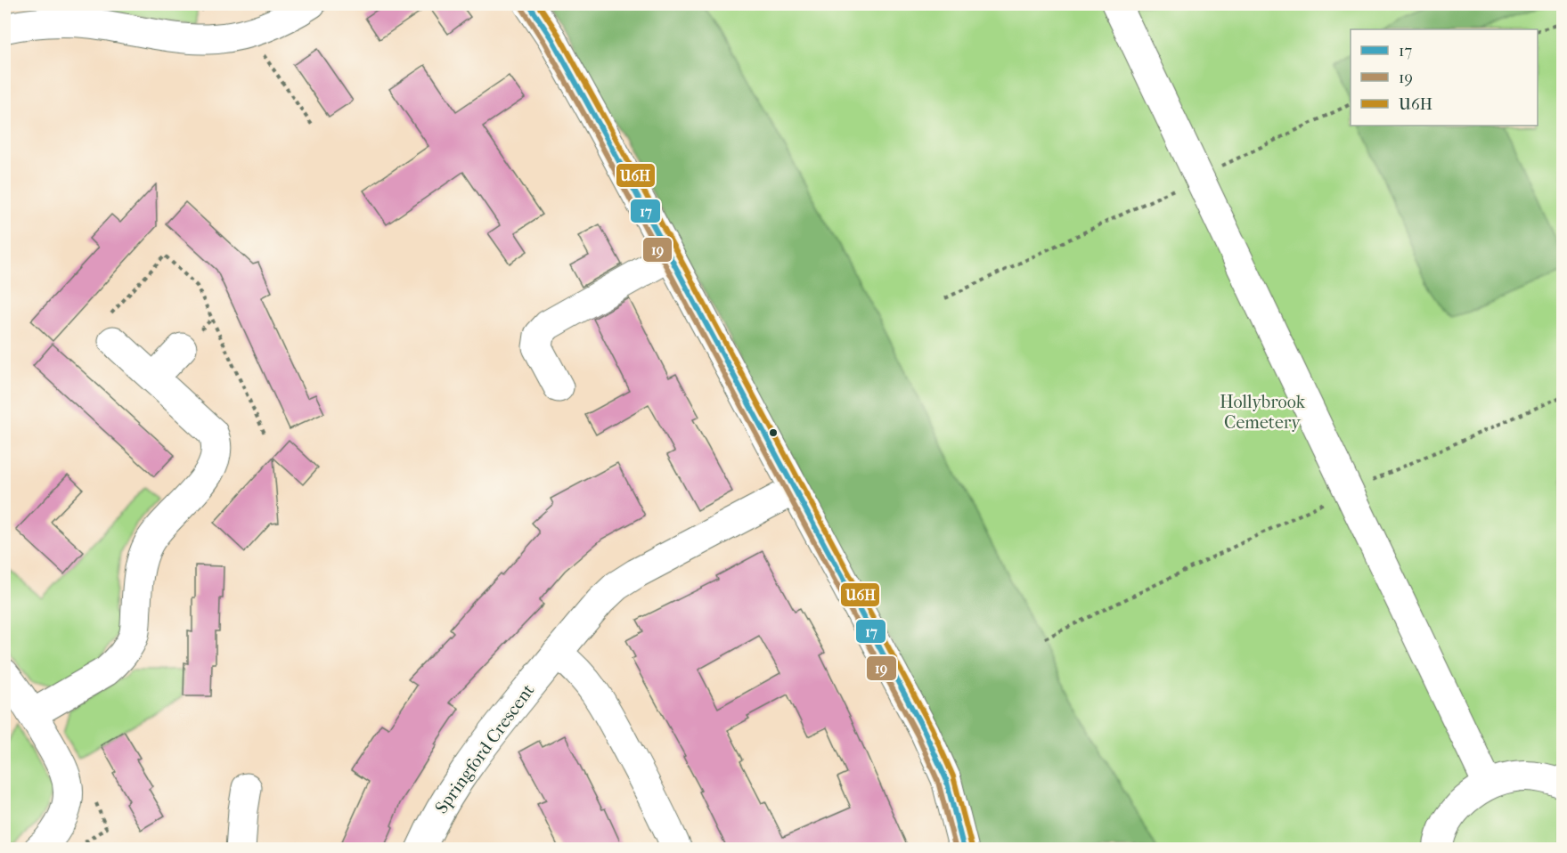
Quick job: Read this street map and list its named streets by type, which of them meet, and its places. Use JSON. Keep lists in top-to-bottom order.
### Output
{
  "streets": {
    "street": ["Springford Crescent"]
  },
  "parks": ["Hollybrook Cemetery"],
  "lines": ["transit line 17", "transit line U6H", "transit line 19"],
  "legend": ["17", "19", "U6H"]
}
